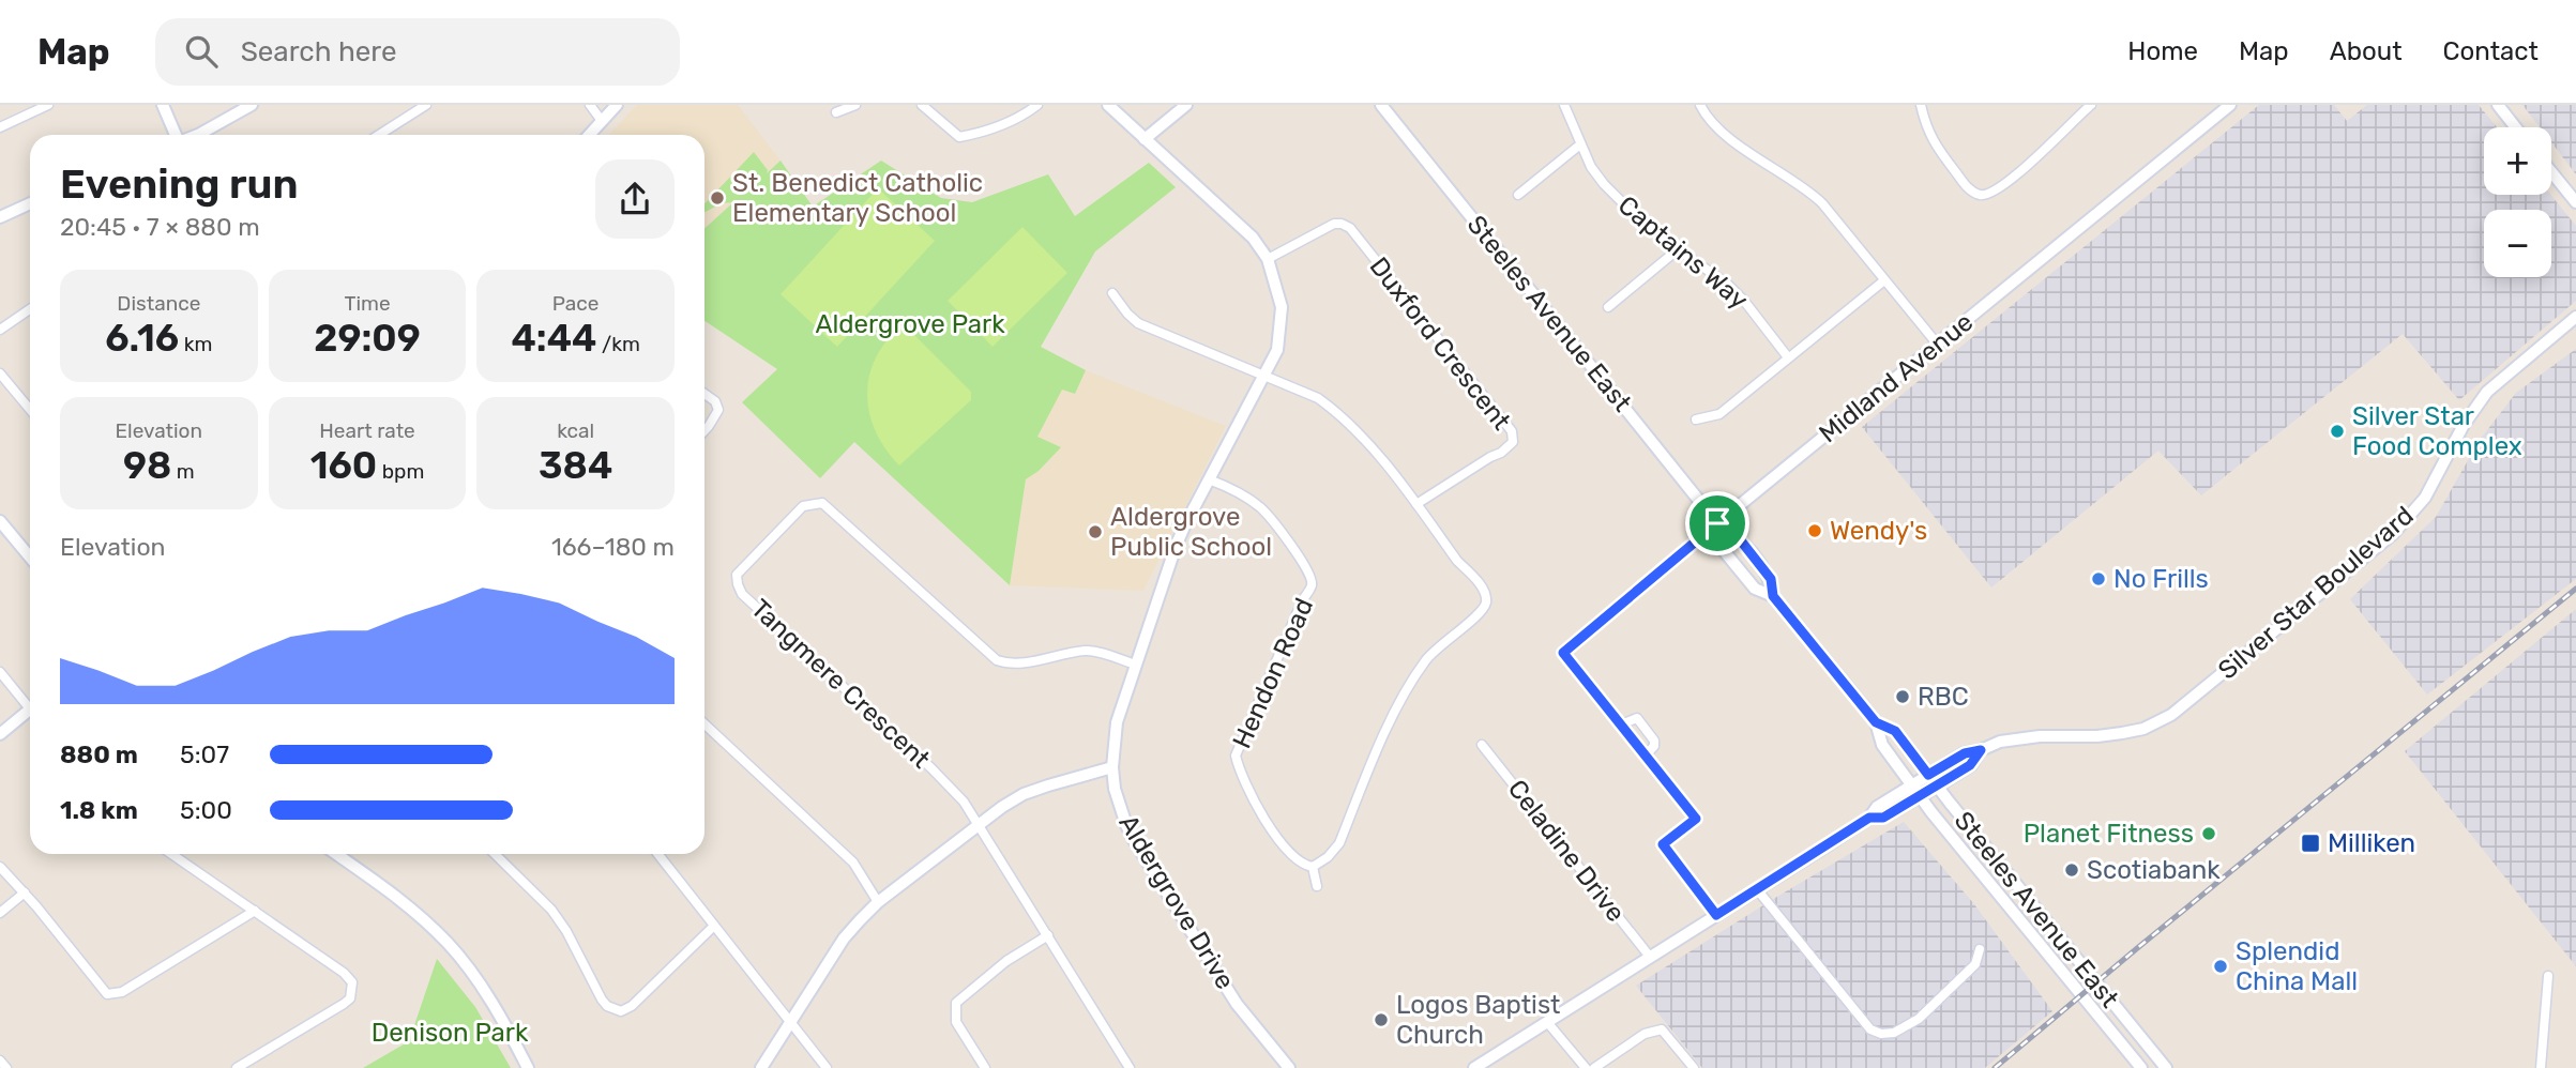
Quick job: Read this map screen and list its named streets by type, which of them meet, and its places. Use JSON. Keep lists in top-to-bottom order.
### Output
{
  "streets": {
    "street": [
      "Captains Way",
      "Steeles Avenue East",
      "Duxford Crescent",
      "Midland Avenue",
      "Silver Star Boulevard",
      "Hendon Road",
      "Tangmere Crescent",
      "Celadine Drive",
      "Aldergrove Drive"
    ]
  },
  "crossings": [
    ["Steeles Avenue East", "Midland Avenue"],
    ["Steeles Avenue East", "Silver Star Boulevard"],
    ["Duxford Crescent", "Aldergrove Drive"],
    ["Hendon Road", "Aldergrove Drive"],
    ["Tangmere Crescent", "Aldergrove Drive"]
  ],
  "parks": ["Aldergrove Park", "Denison Park"],
  "places": {
    "other": [
      "St. Benedict Catholic Elementary School",
      "Silver Star Food Complex",
      "Wendy's",
      "Aldergrove Public School",
      "No Frills",
      "RBC",
      "Planet Fitness",
      "Scotiabank",
      "Splendid China Mall",
      "Logos Baptist Church"
    ],
    "transit": ["Milliken"]
  },
  "page": {
    "header": "Map",
    "search": "Search here",
    "nav": [
      "Home",
      "Map",
      "About",
      "Contact"
    ],
    "map_buttons": ["+", "−"],
    "heading": ["Evening run", "20:45 · 7 × 880 m"],
    "stats": [
      ["Distance", "6.16 km"],
      ["Time", "29:09"],
      ["Pace", "4:44 /km"],
      ["Elevation", "98 m"],
      ["Heart rate", "160 bpm"],
      ["kcal", "384"]
    ],
    "chart": ["Elevation", "166–180 m"],
    "list": [
      {
        "name": "880 m",
        "note": "5:07"
      },
      {
        "name": "1.8 km",
        "note": "5:00"
      }
    ]
  }
}
